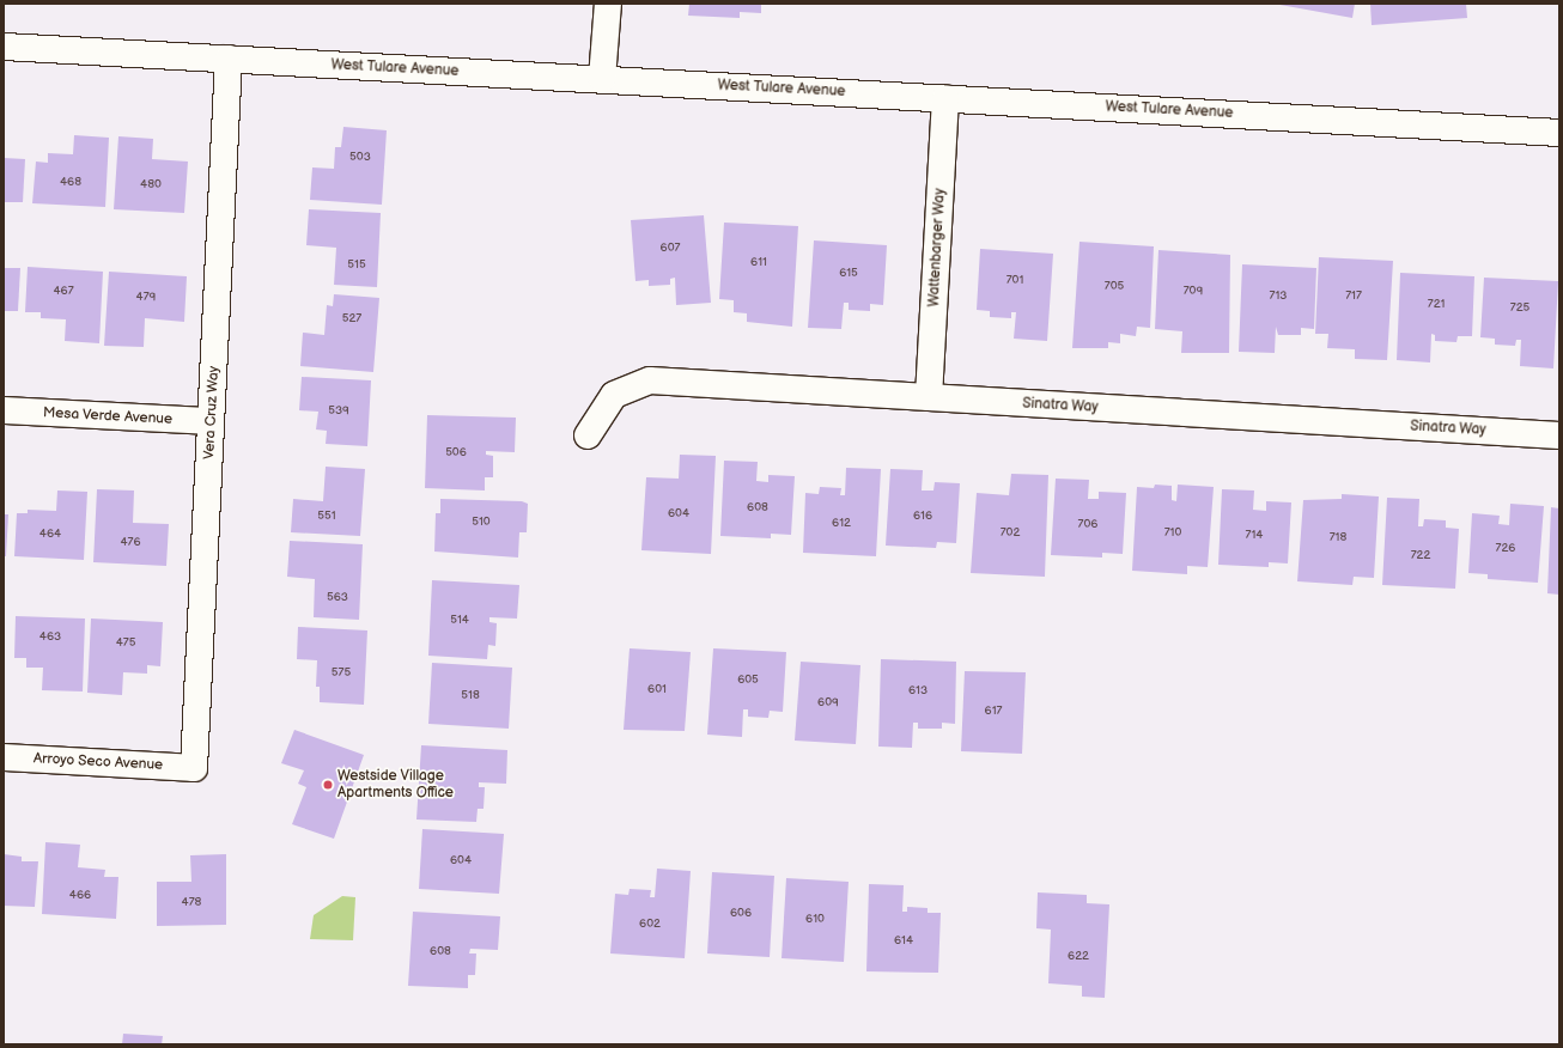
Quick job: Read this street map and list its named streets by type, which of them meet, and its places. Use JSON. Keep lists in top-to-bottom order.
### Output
{
  "streets": {
    "street": [
      "West Tulare Avenue",
      "Wattenbarger Way",
      "Sinatra Way",
      "Vera Cruz Way",
      "Mesa Verde Avenue",
      "Arroyo Seco Avenue"
    ]
  },
  "crossings": [
    ["West Tulare Avenue", "Wattenbarger Way"],
    ["West Tulare Avenue", "Vera Cruz Way"],
    ["Wattenbarger Way", "Sinatra Way"],
    ["Vera Cruz Way", "Mesa Verde Avenue"],
    ["Vera Cruz Way", "Arroyo Seco Avenue"]
  ],
  "places": ["Westside Village Apartments Office"],
  "house_numbers": [
    "503",
    "468",
    "480",
    "607",
    "611",
    "515",
    "615",
    "701",
    "705",
    "467",
    "709",
    "713",
    "717",
    "479",
    "721",
    "725",
    "527",
    "539",
    "506",
    "608",
    "604",
    "551",
    "616",
    "510",
    "612",
    "706",
    "702",
    "710",
    "464",
    "714",
    "718",
    "476",
    "726",
    "722",
    "563",
    "514",
    "463",
    "475",
    "575",
    "605",
    "601",
    "613",
    "518",
    "609",
    "617",
    "604",
    "466",
    "478",
    "606",
    "610",
    "602",
    "614",
    "608",
    "622"
  ]
}
